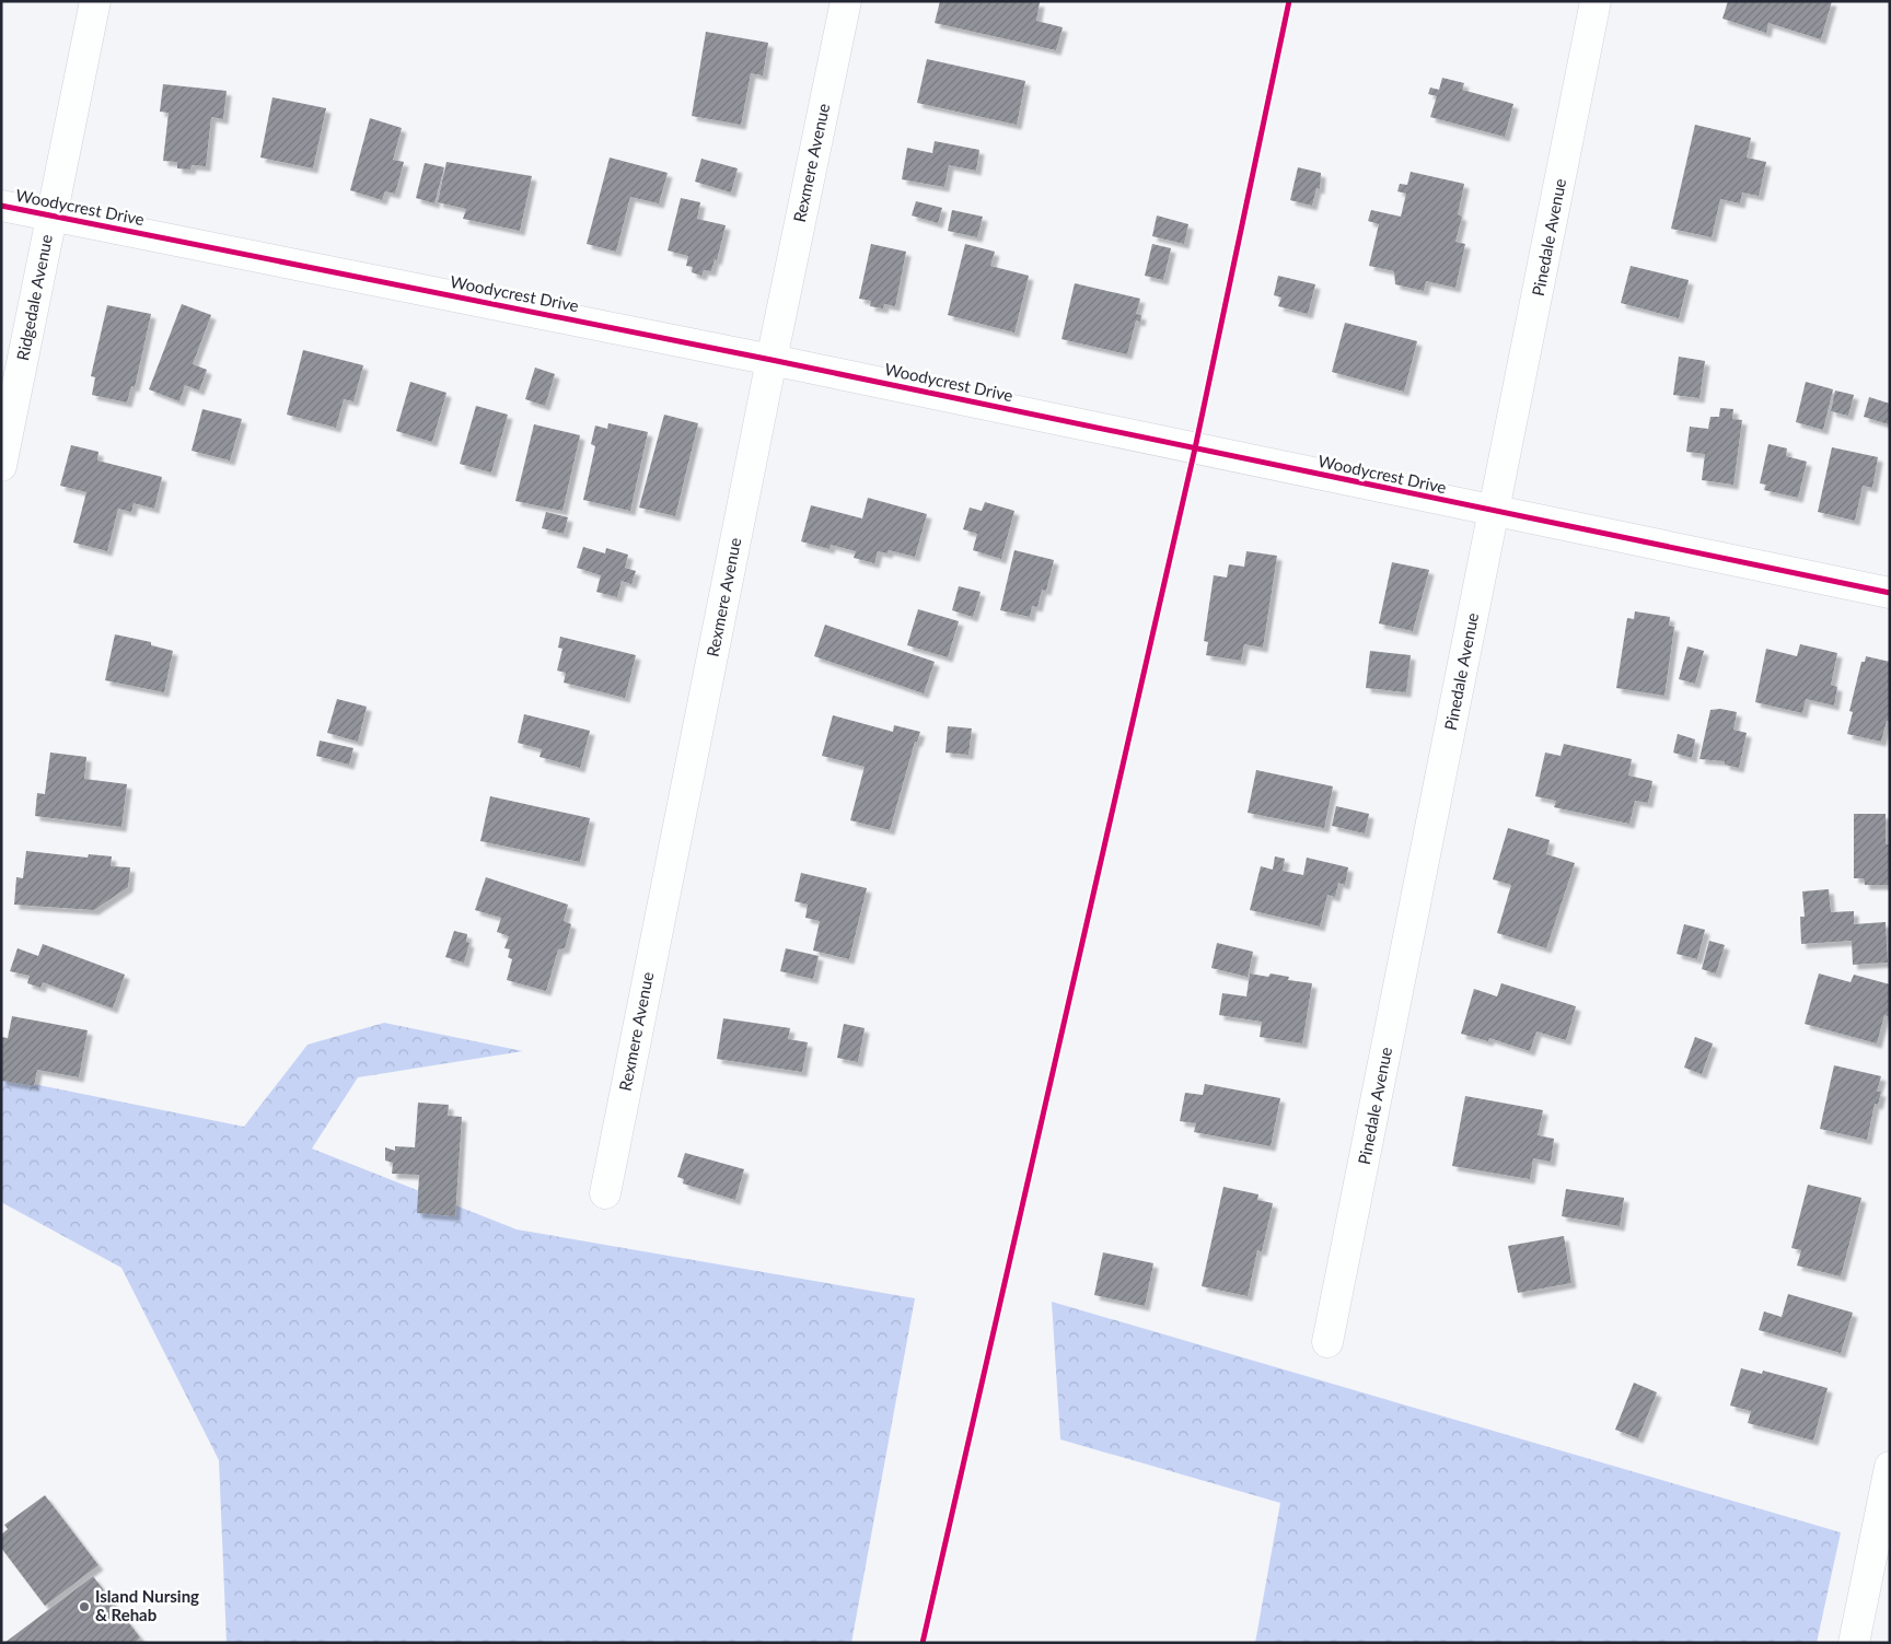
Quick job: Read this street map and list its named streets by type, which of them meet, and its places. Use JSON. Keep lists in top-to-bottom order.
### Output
{
  "streets": {
    "street": [
      "Rexmere Avenue",
      "Woodycrest Drive",
      "Pinedale Avenue",
      "Ridgedale Avenue"
    ]
  },
  "crossings": [
    ["Rexmere Avenue", "Woodycrest Drive"],
    ["Woodycrest Drive", "Pinedale Avenue"],
    ["Woodycrest Drive", "Ridgedale Avenue"]
  ],
  "places": ["Island Nursing & Rehab"]
}
